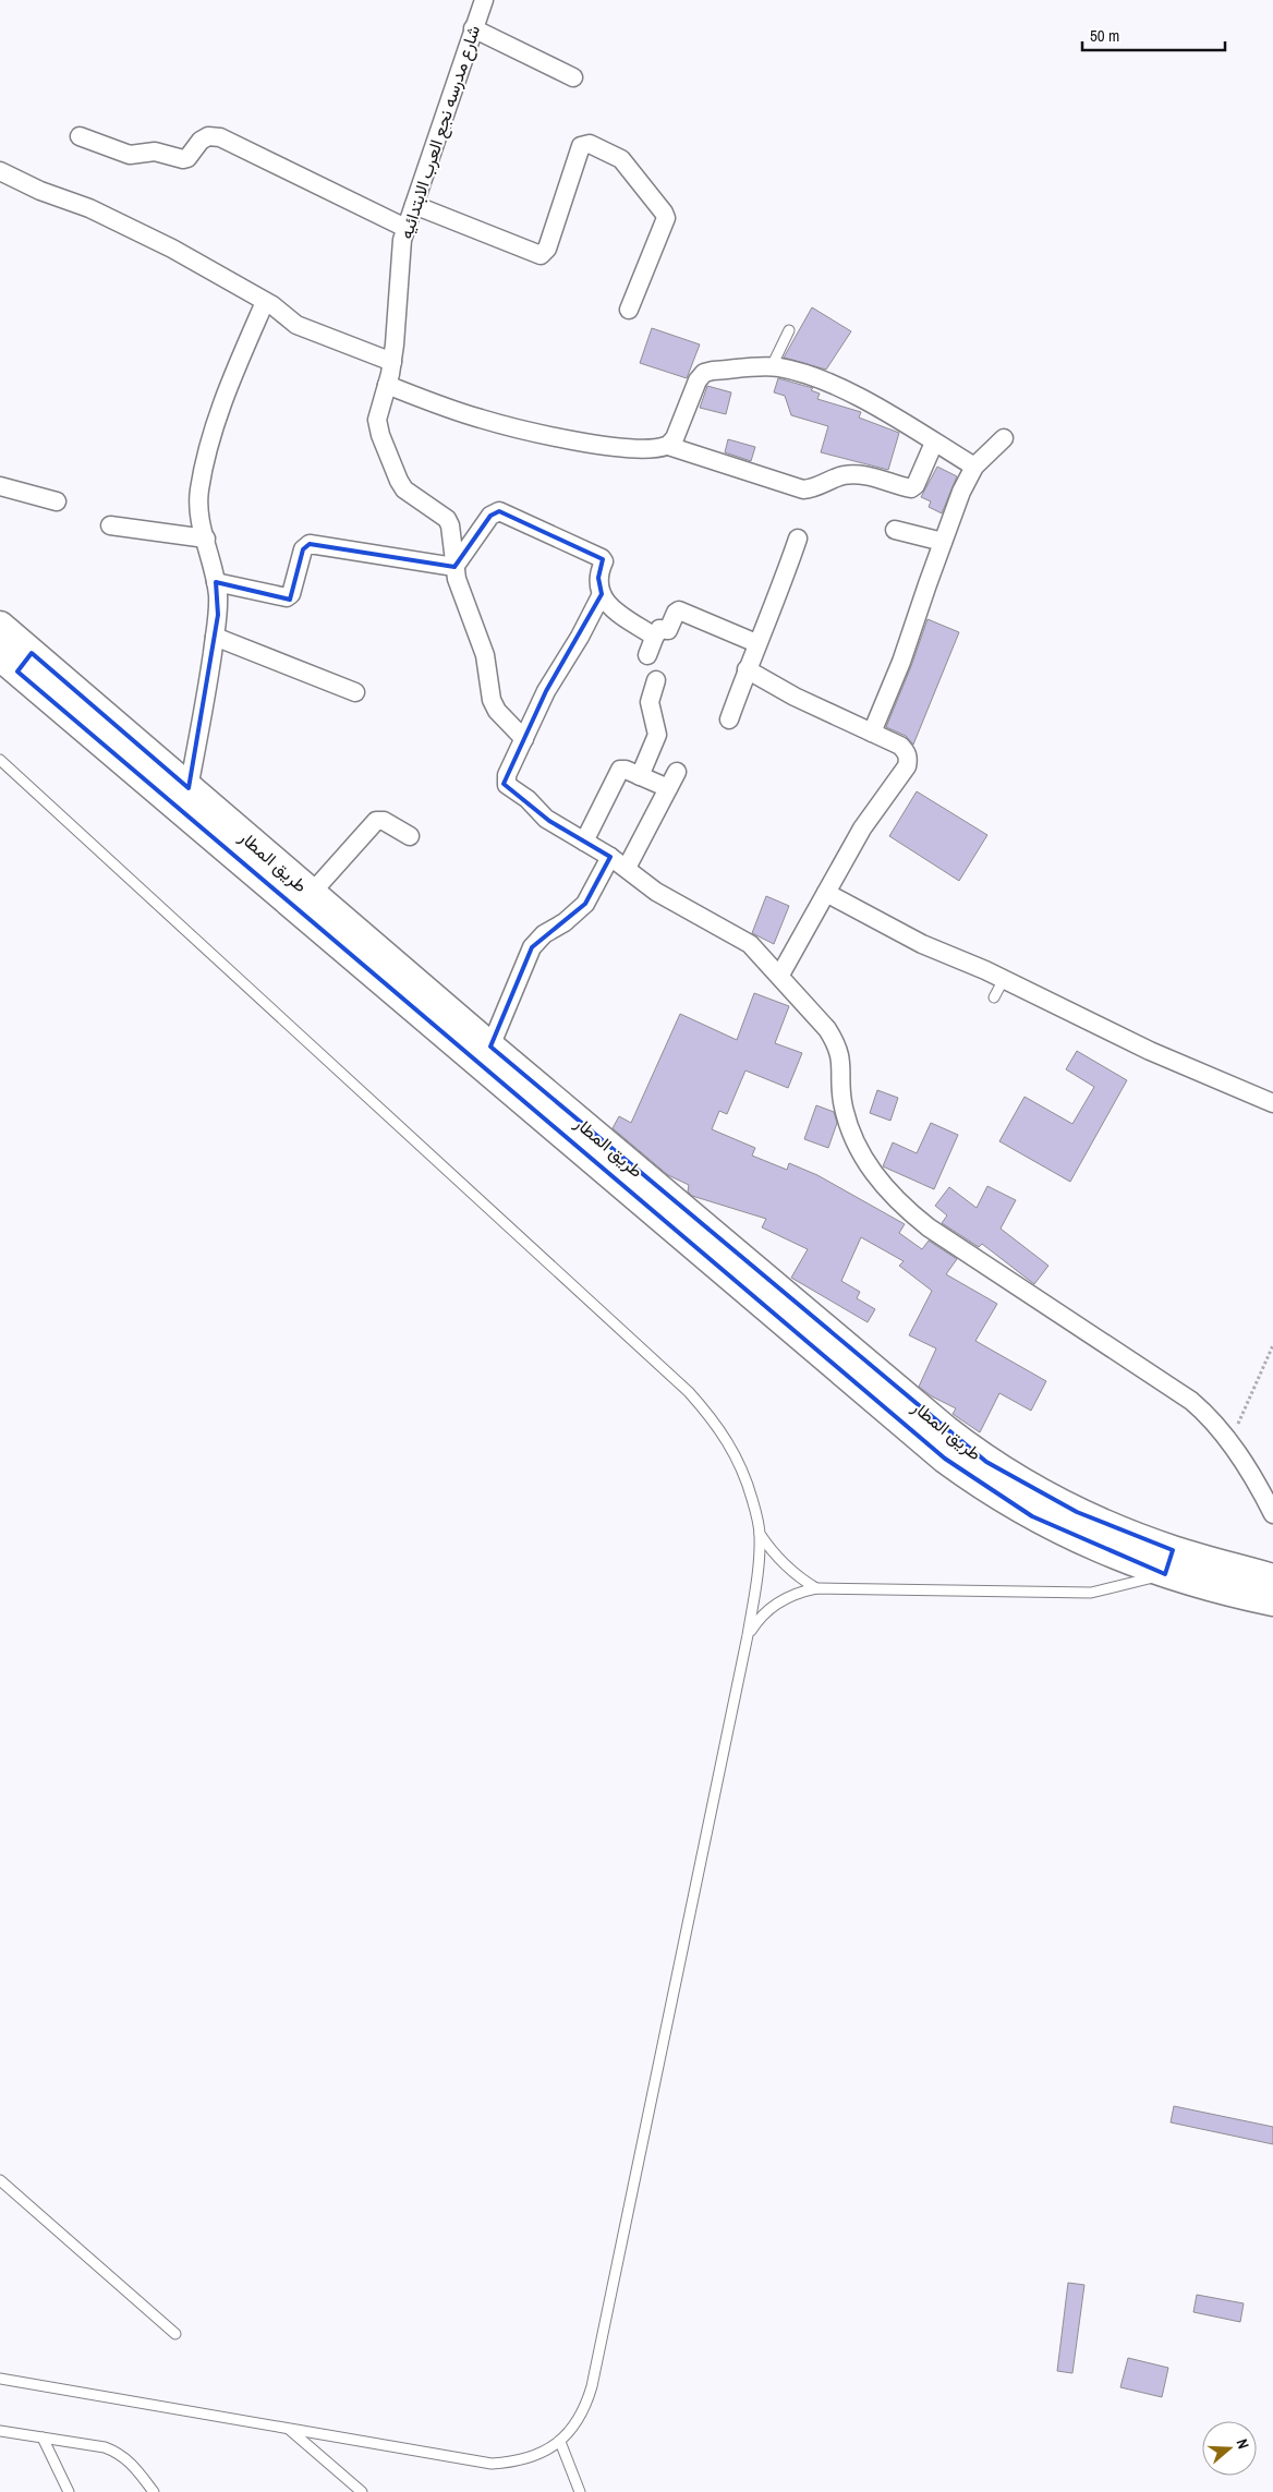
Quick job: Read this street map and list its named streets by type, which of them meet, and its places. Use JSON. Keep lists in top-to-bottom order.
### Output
{
  "streets": {
    "main road": ["طريق المطار"],
    "street": ["شارع مدرسه نجع العرب الابتدائيه"]
  },
  "scale_bar": "50 m",
  "north": "right"
}
